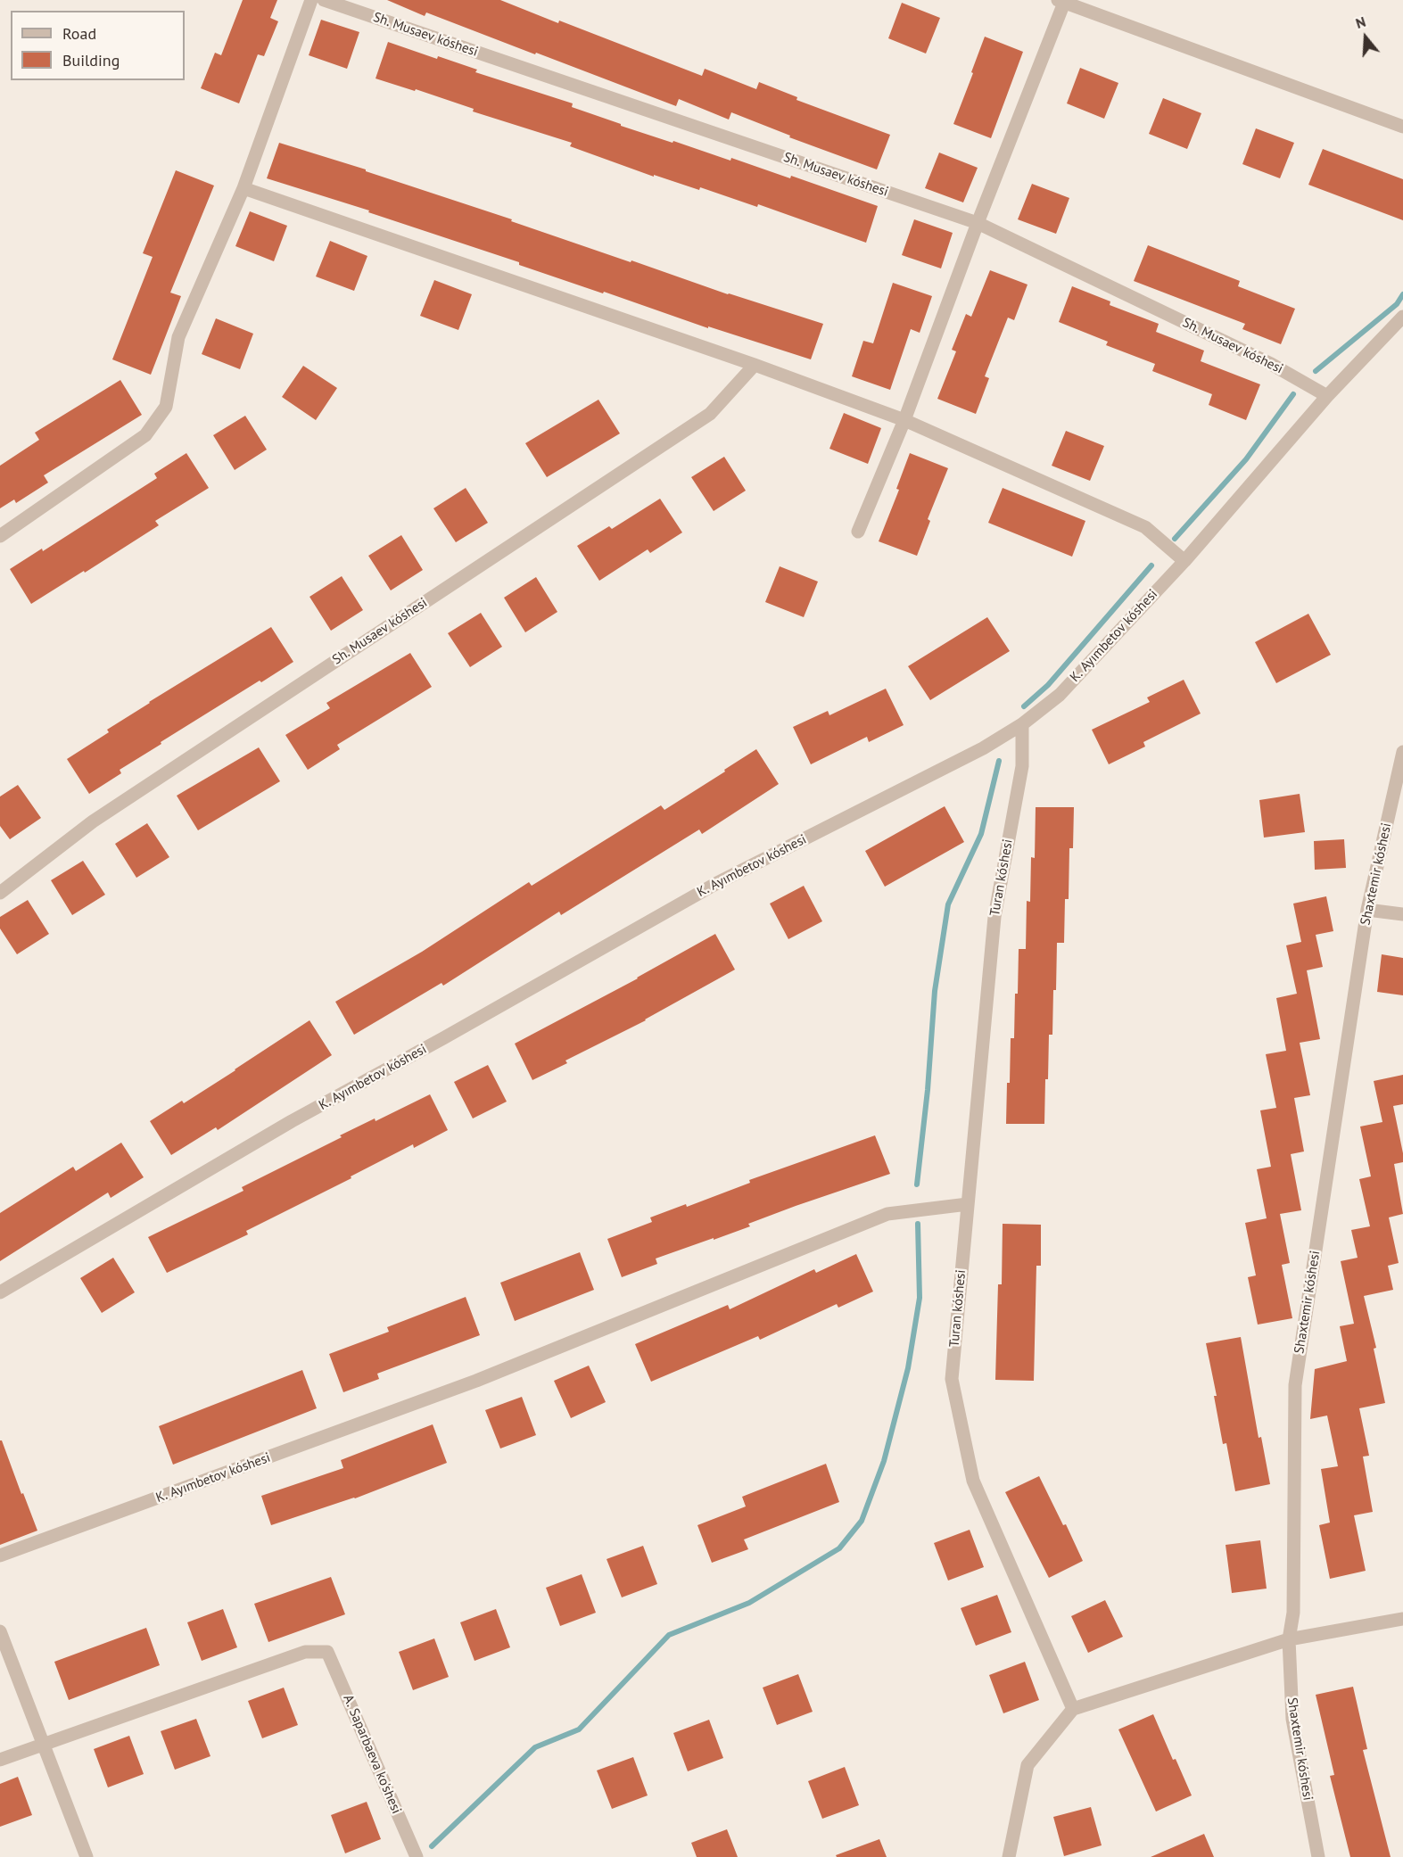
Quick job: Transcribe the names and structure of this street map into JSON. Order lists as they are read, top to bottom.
{
  "streets": {
    "street": [
      "Sh. Musaev kóshesi",
      "K. Ayımbetov kóshesi",
      "Shaxtemir kóshesi",
      "Turan kóshesi",
      "A. Saparbaeva ko'shesi"
    ]
  },
  "crossings": [
    ["Sh. Musaev kóshesi", "K. Ayımbetov kóshesi"],
    ["K. Ayımbetov kóshesi", "Turan kóshesi"]
  ],
  "legend": ["Road", "Building"],
  "north": "top"
}
